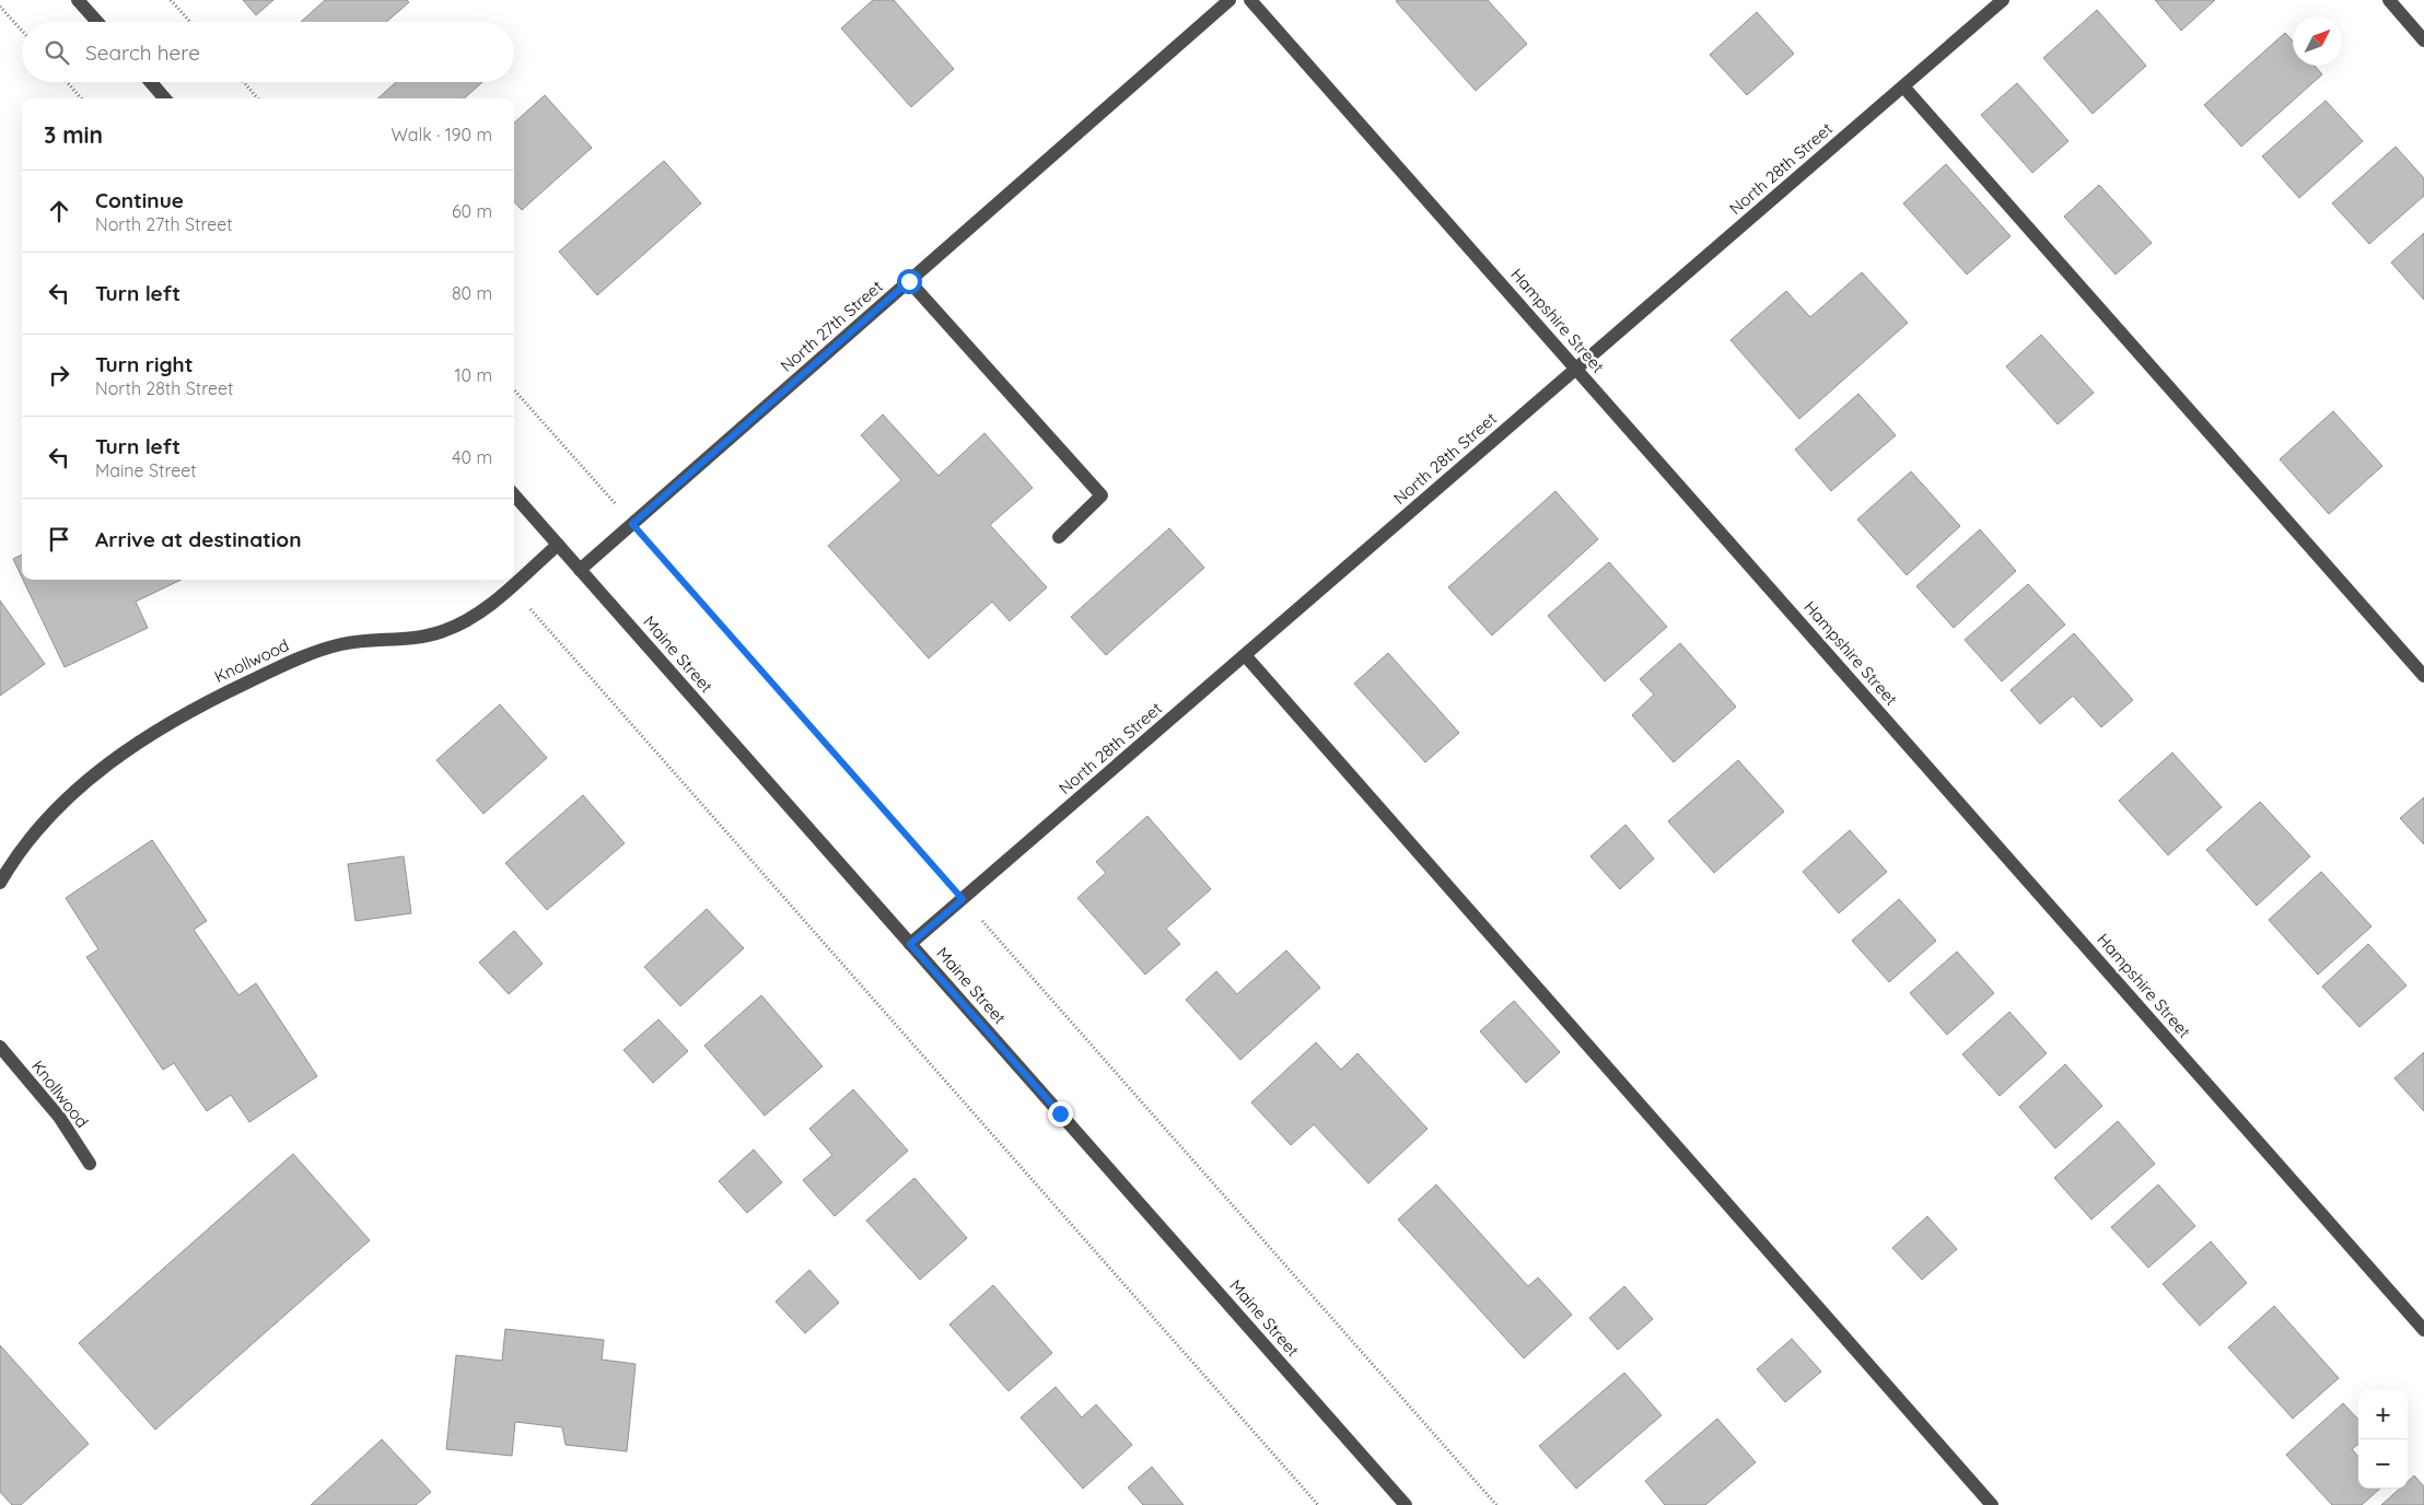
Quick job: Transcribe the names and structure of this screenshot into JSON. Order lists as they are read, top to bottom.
{
  "streets": {
    "street": [
      "North 28th Street",
      "Hampshire Street",
      "North 27th Street",
      "Maine Street",
      "Knollwood"
    ]
  },
  "crossings": [
    ["North 28th Street", "Hampshire Street"],
    ["North 28th Street", "Maine Street"],
    ["North 27th Street", "Maine Street"],
    ["Maine Street", "Knollwood"]
  ],
  "north": "top right",
  "page": {
    "search": "Search here",
    "heading": ["3 min", "Walk · 190 m"],
    "list": [
      ["Continue", "North 27th Street", "60 m"],
      ["Turn left", "80 m"],
      ["Turn right", "North 28th Street", "10 m"],
      ["Turn left", "Maine Street", "40 m"],
      "Arrive at destination"
    ],
    "map_buttons": ["+", "−"]
  }
}
